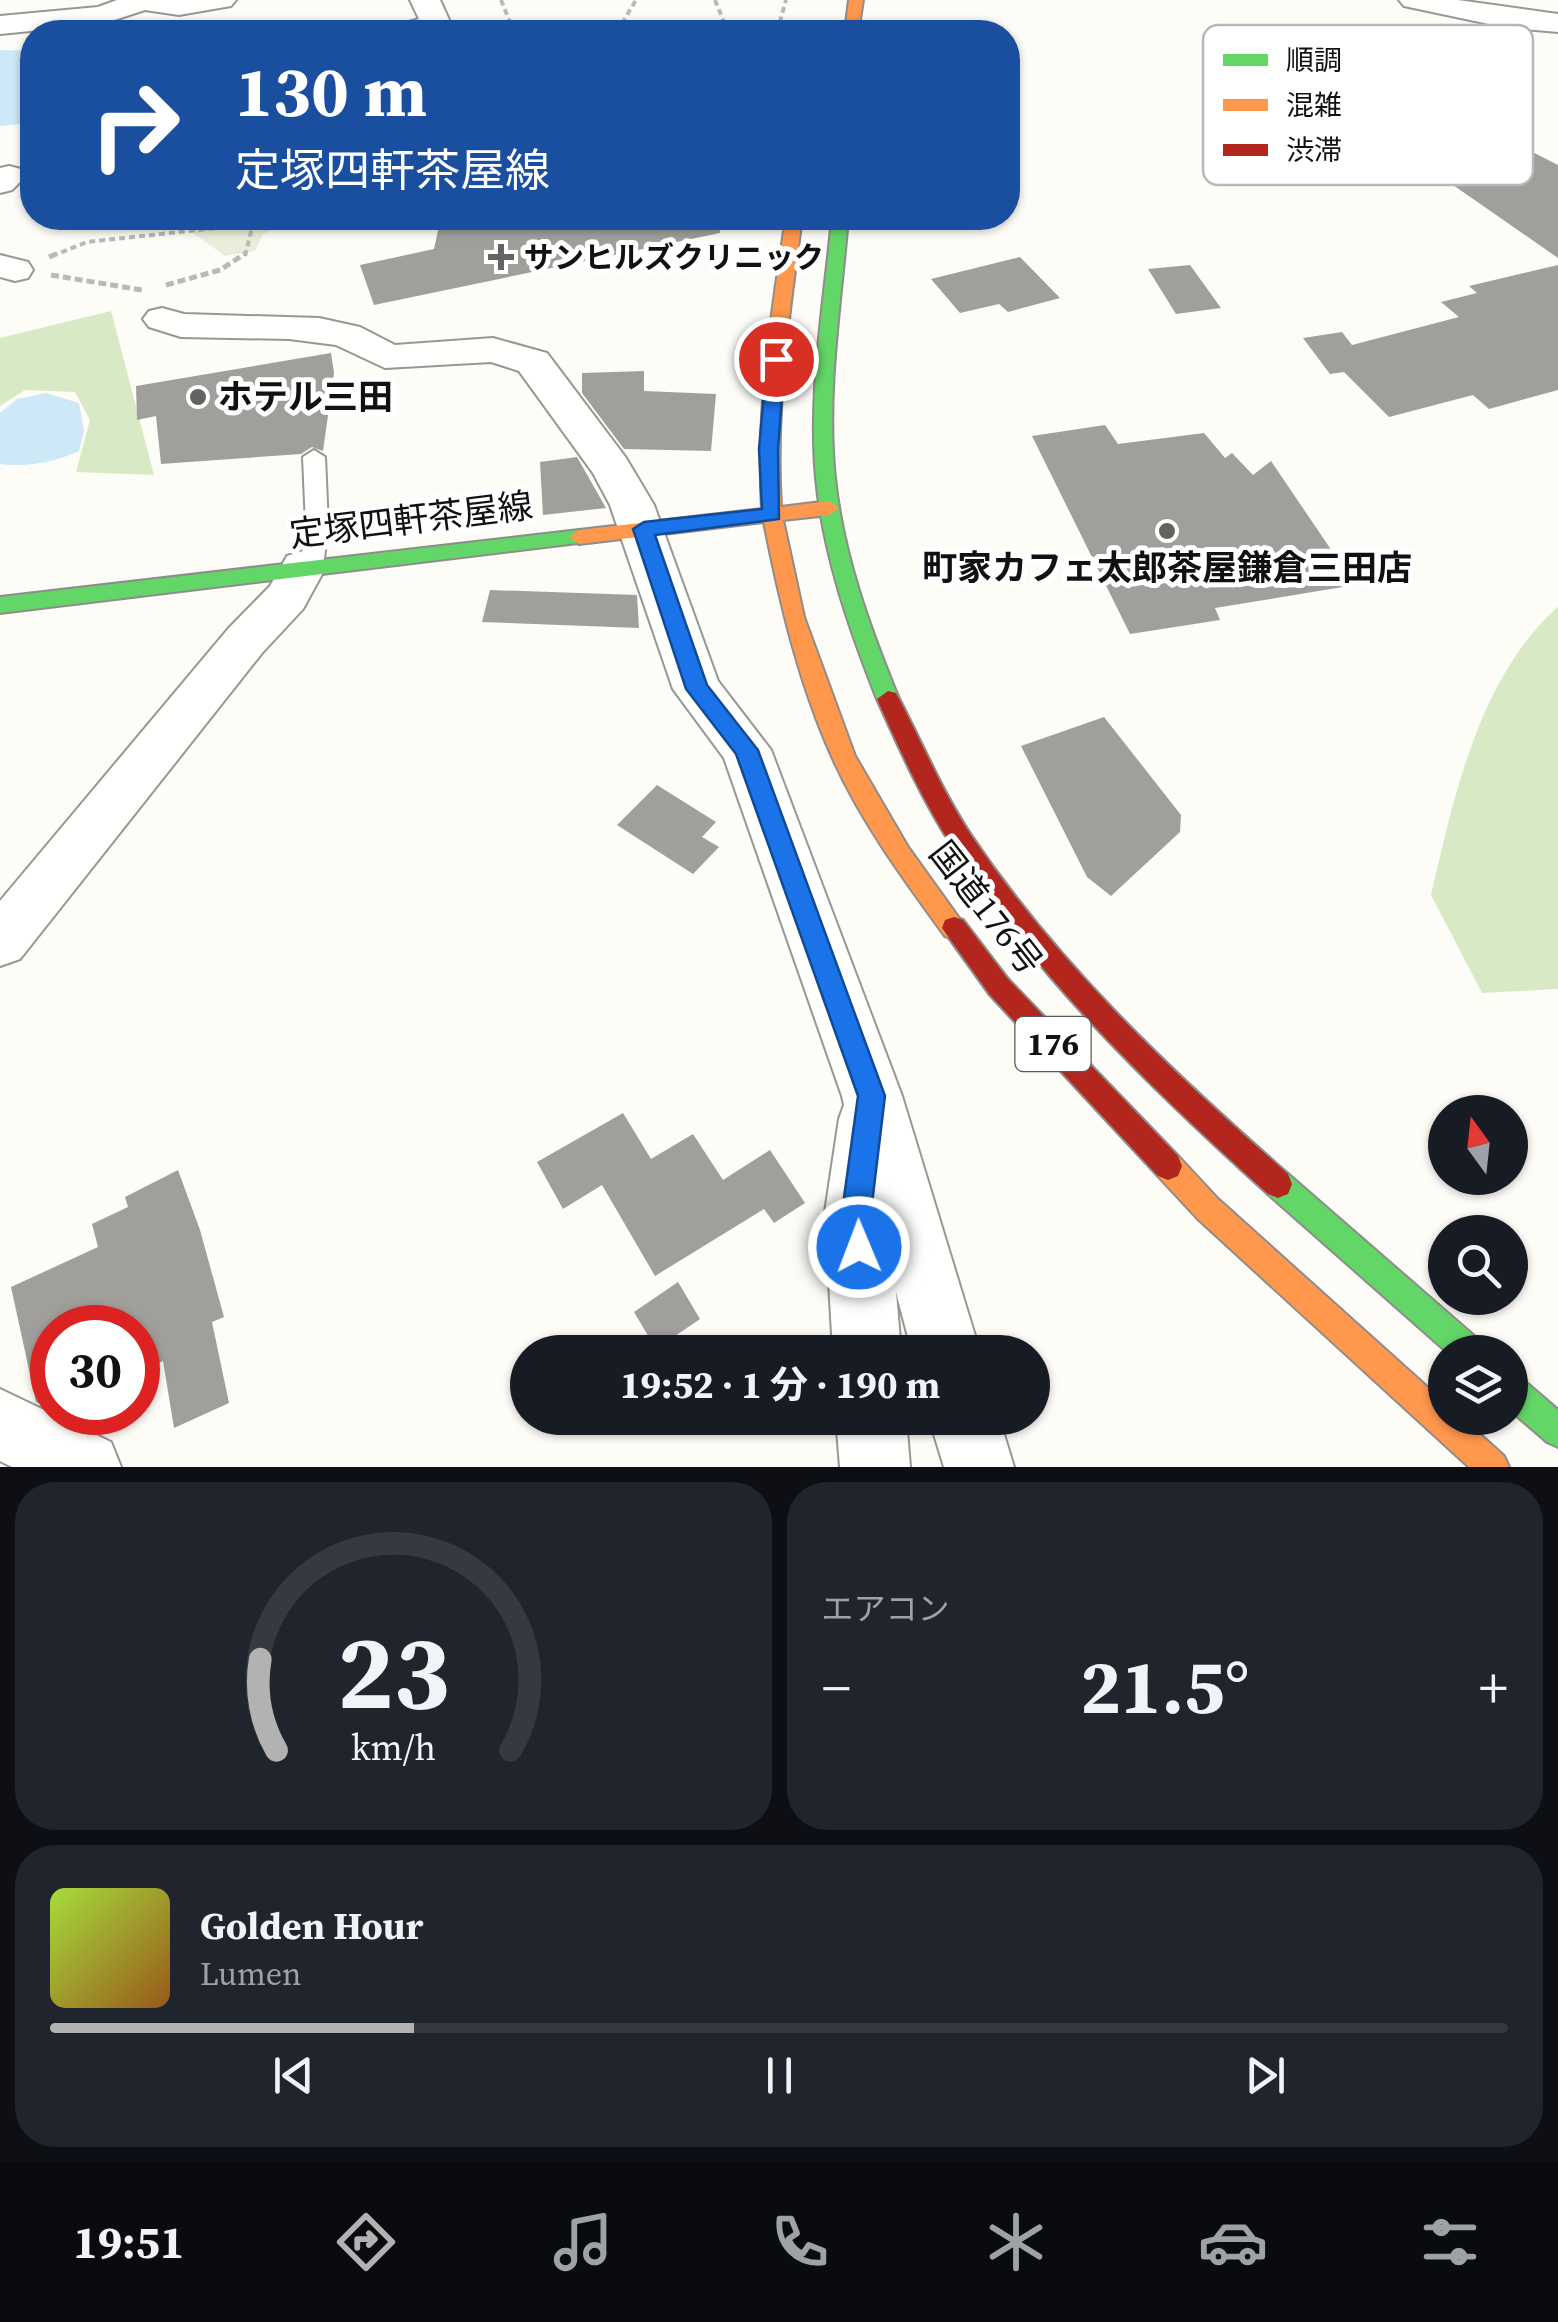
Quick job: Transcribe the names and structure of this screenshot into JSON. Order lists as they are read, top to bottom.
{
  "streets": {
    "main road": ["定塚四軒茶屋線", "国道176号", "176"]
  },
  "crossings": [
    ["定塚四軒茶屋線", "国道176号"]
  ],
  "places": {
    "health": ["サンヒルズクリニック"],
    "other": ["ホテル三田", "町家カフェ太郎茶屋鎌倉三田店"]
  },
  "legend": ["順調", "混雑", "渋滞"],
  "north": "top",
  "page": {
    "turn": ["130 m", "定塚四軒茶屋線"],
    "limit": "30",
    "trip": "19:52 · 1 分 · 190 m",
    "tile": "エアコン",
    "heat": ["−", "21.5°", "+"],
    "song": ["Golden Hour", "Lumen"],
    "tabs": "19:51",
    "gauge": ["23", "km/h"]
  }
}
